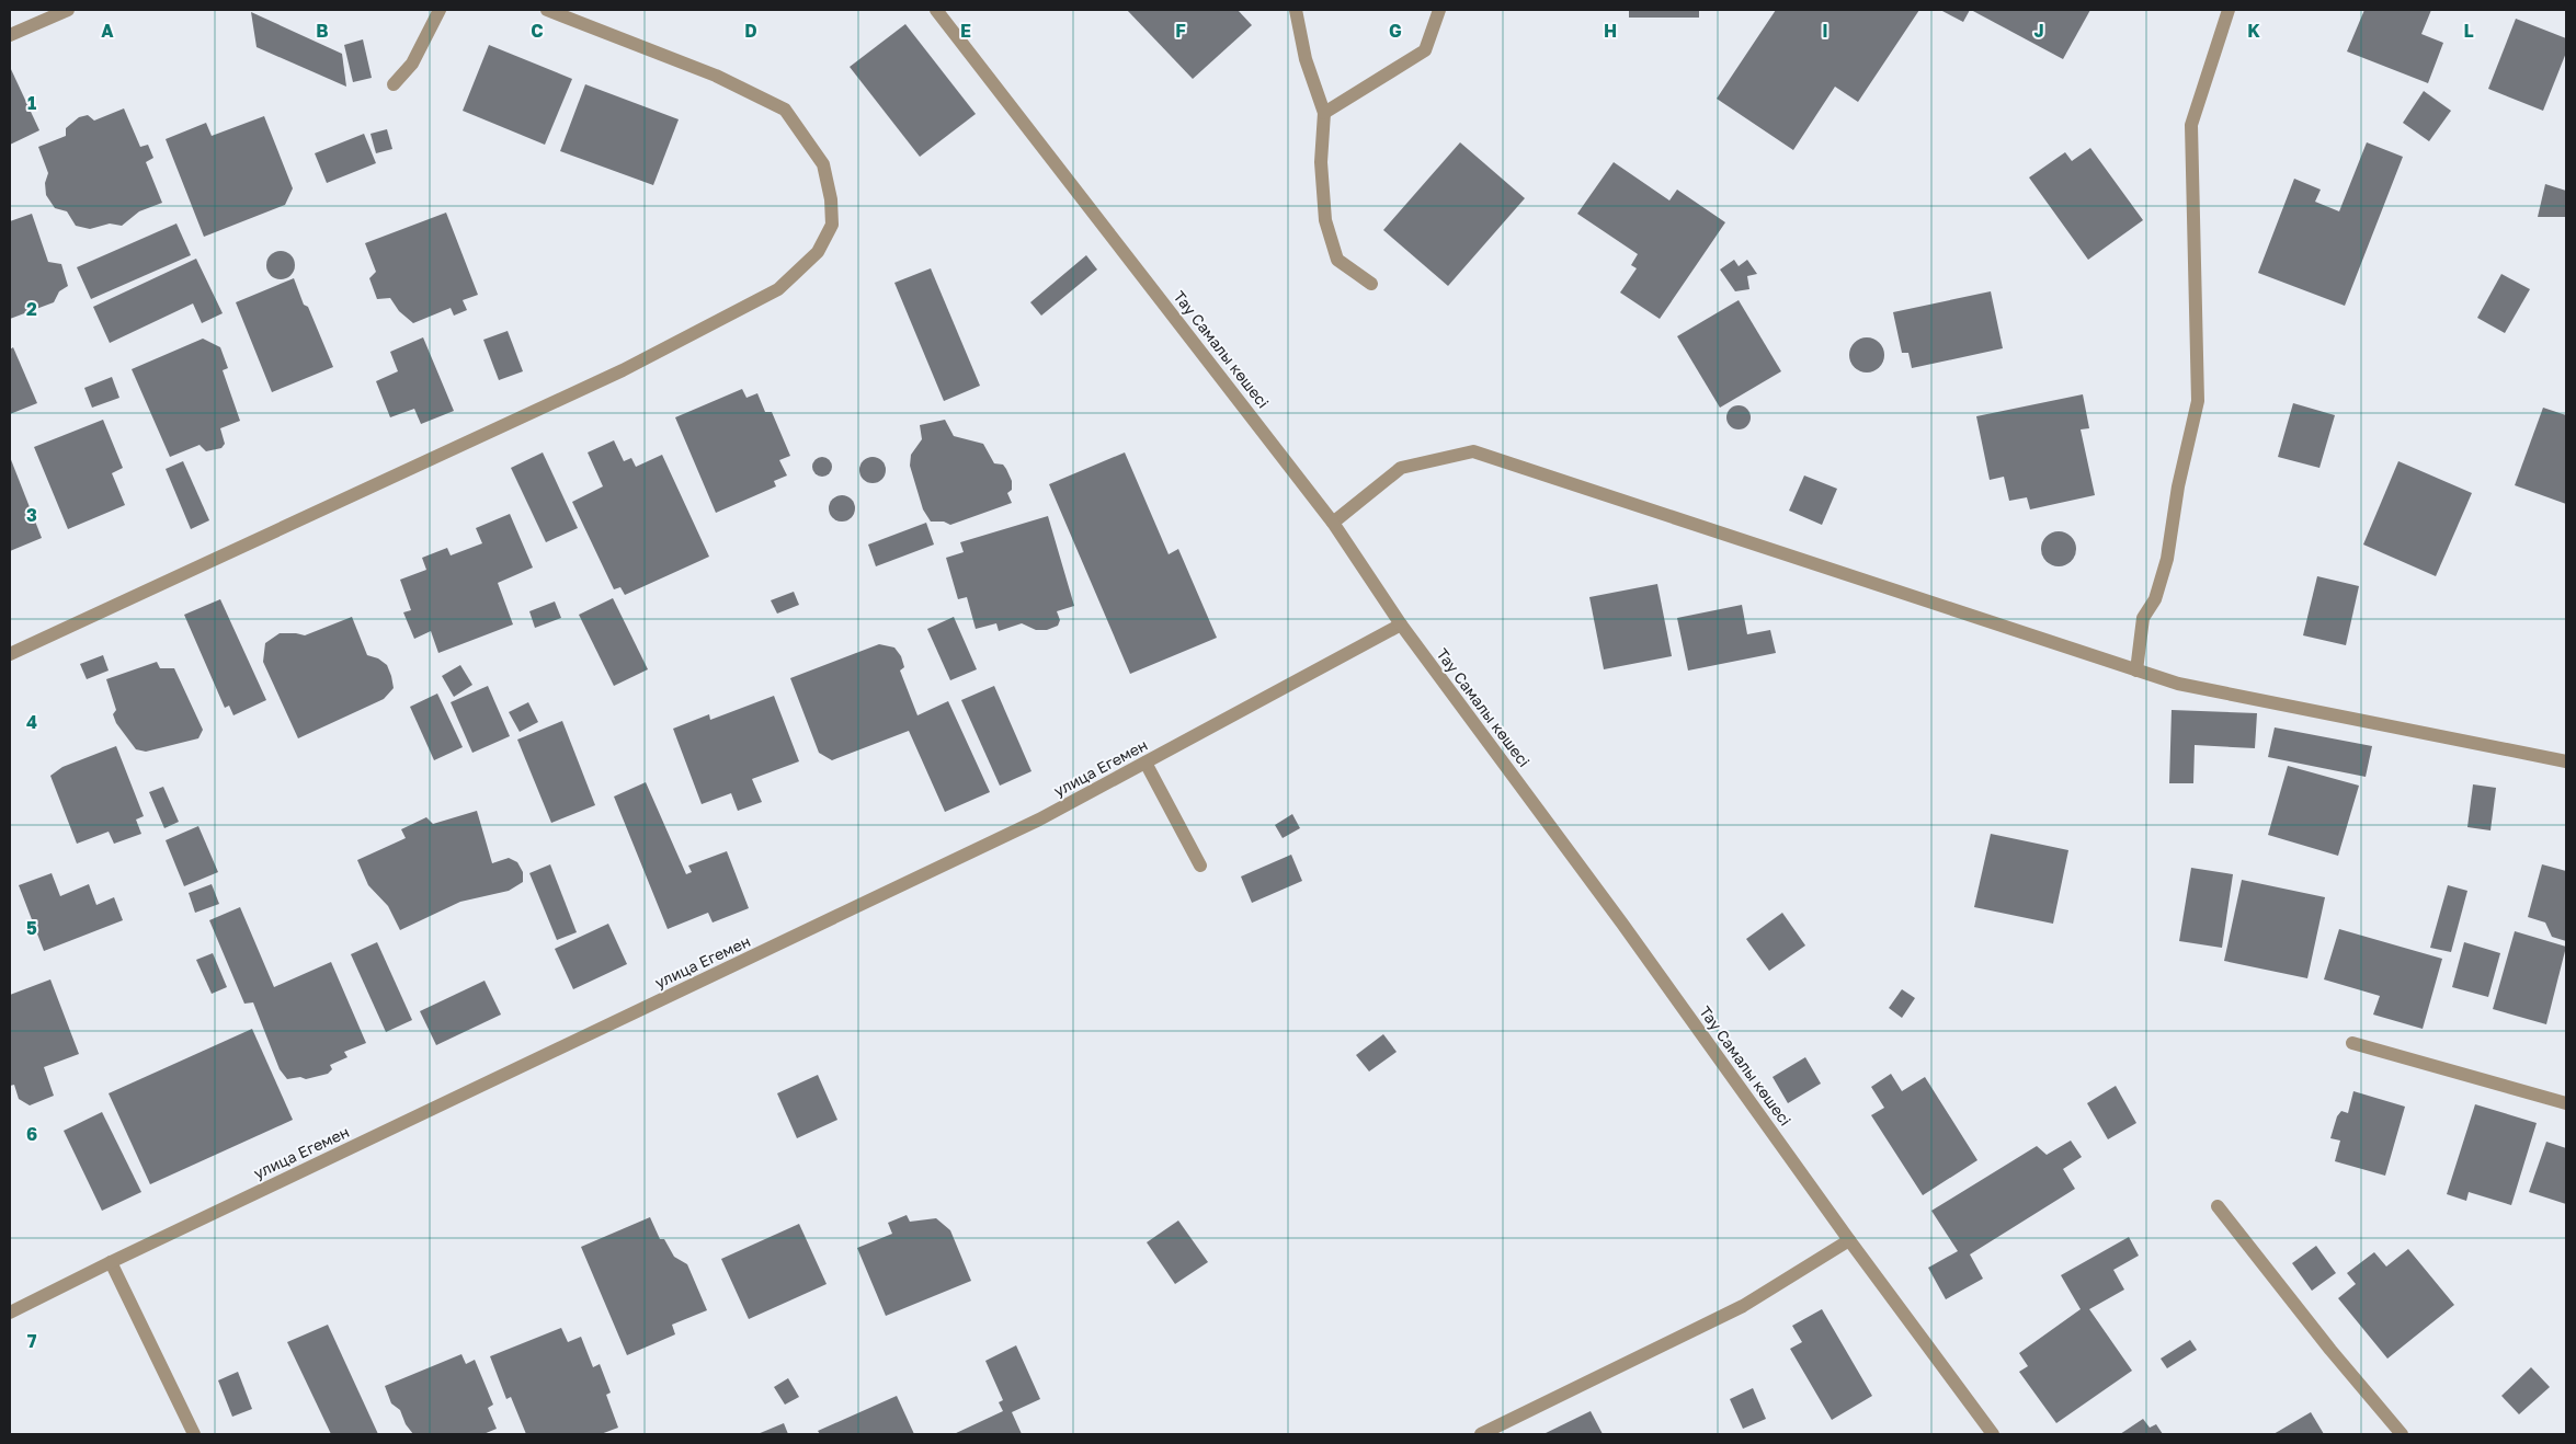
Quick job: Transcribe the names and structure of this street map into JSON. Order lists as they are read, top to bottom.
{
  "streets": {
    "street": ["Тау Самалы көшесі", "улица Егемен"]
  },
  "crossings": [
    ["Тау Самалы көшесі", "улица Егемен"]
  ],
  "grid": {
    "columns": [
      "A",
      "B",
      "C",
      "D",
      "E",
      "F",
      "G",
      "H",
      "I",
      "J",
      "K",
      "L"
    ],
    "rows": [
      "1",
      "2",
      "3",
      "4",
      "5",
      "6",
      "7"
    ]
  }
}
